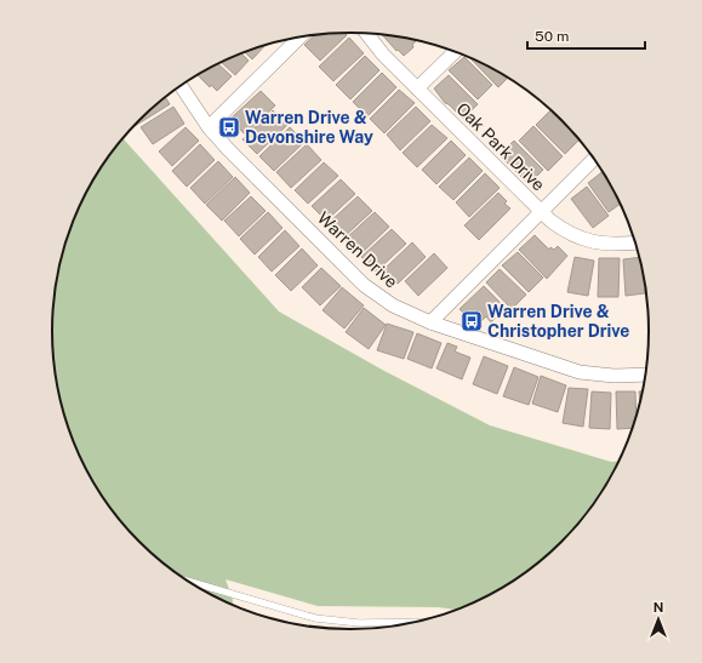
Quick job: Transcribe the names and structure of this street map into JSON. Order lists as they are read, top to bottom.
{
  "streets": {
    "street": ["Oak Park Drive", "Warren Drive"]
  },
  "places": {
    "bus stop": ["Warren Drive & Devonshire Way", "Warren Drive & Christopher Drive"]
  },
  "scale_bar": "50 m",
  "north": "top"
}
